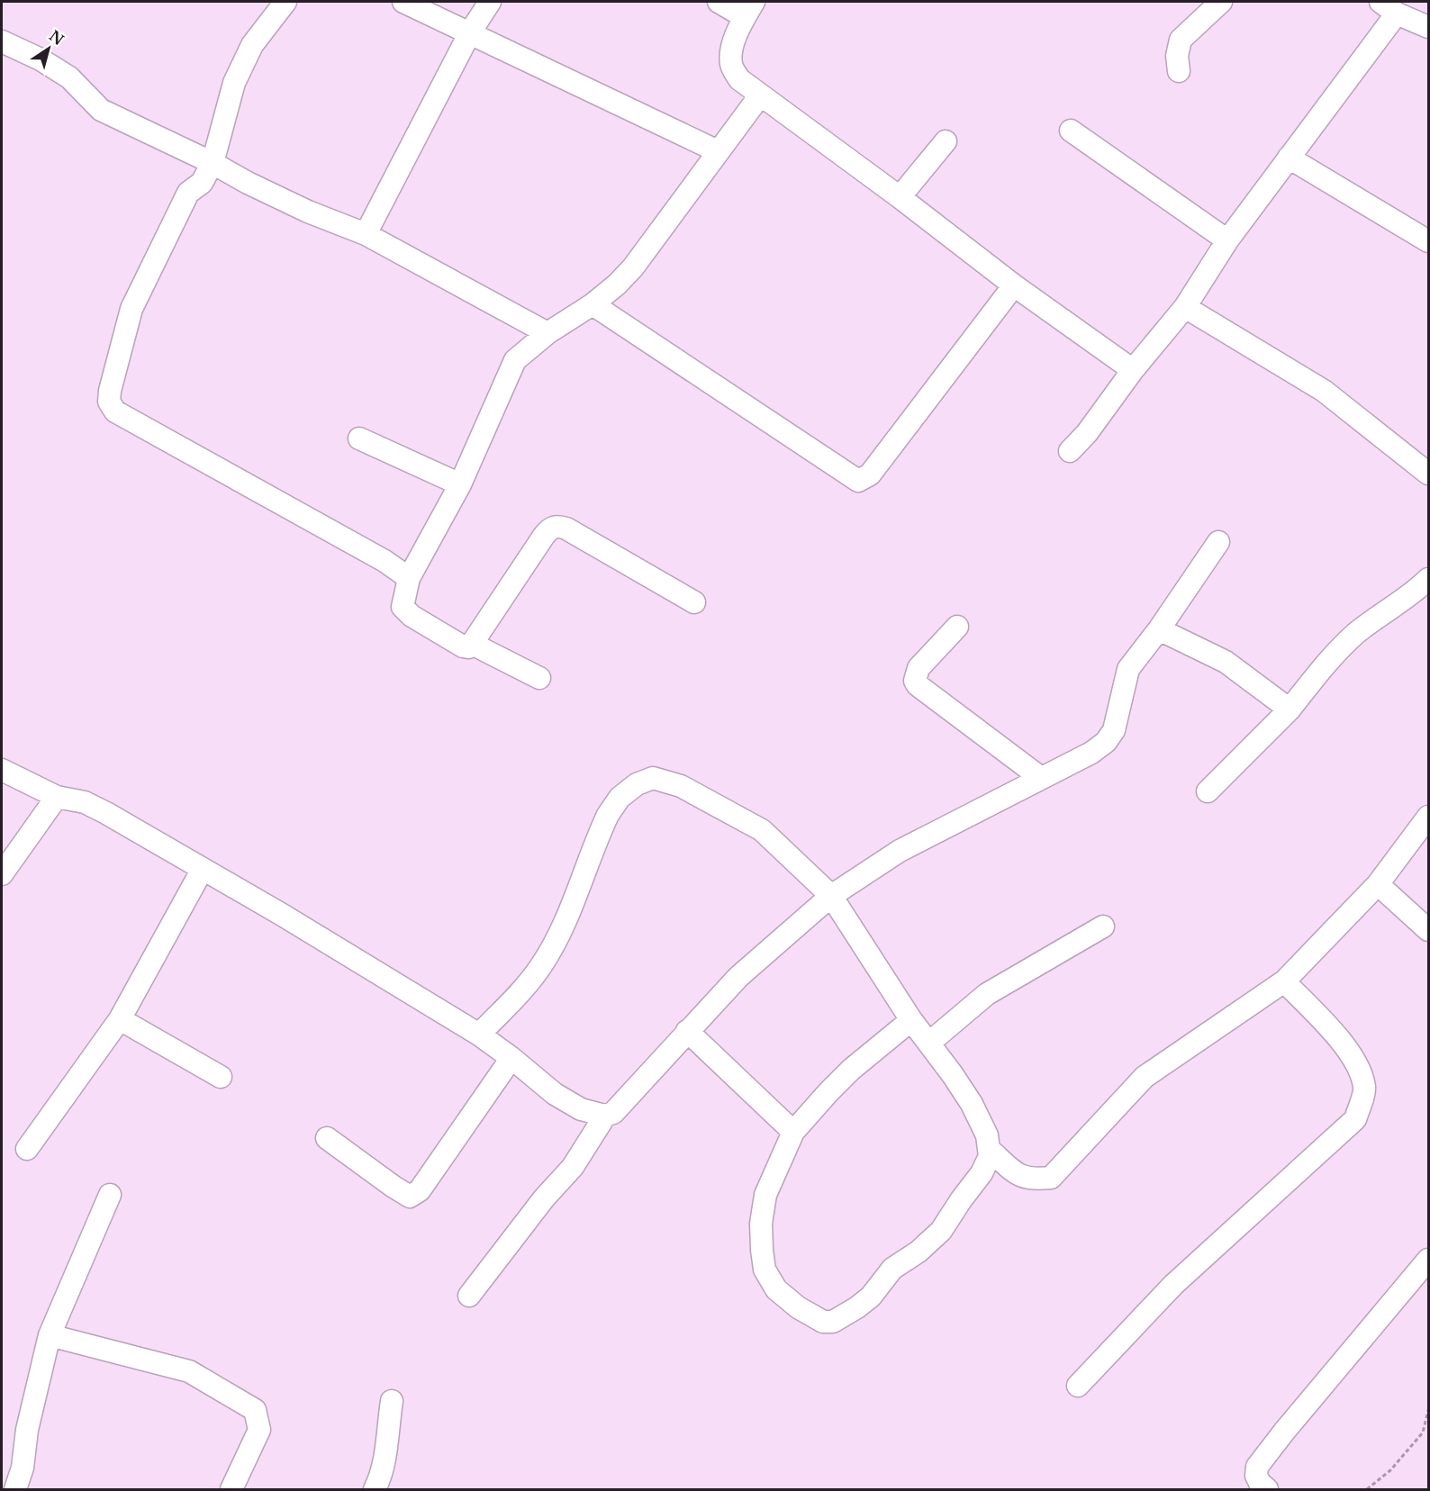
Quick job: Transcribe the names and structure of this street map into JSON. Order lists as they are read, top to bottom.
{
  "north": "top right"
}
